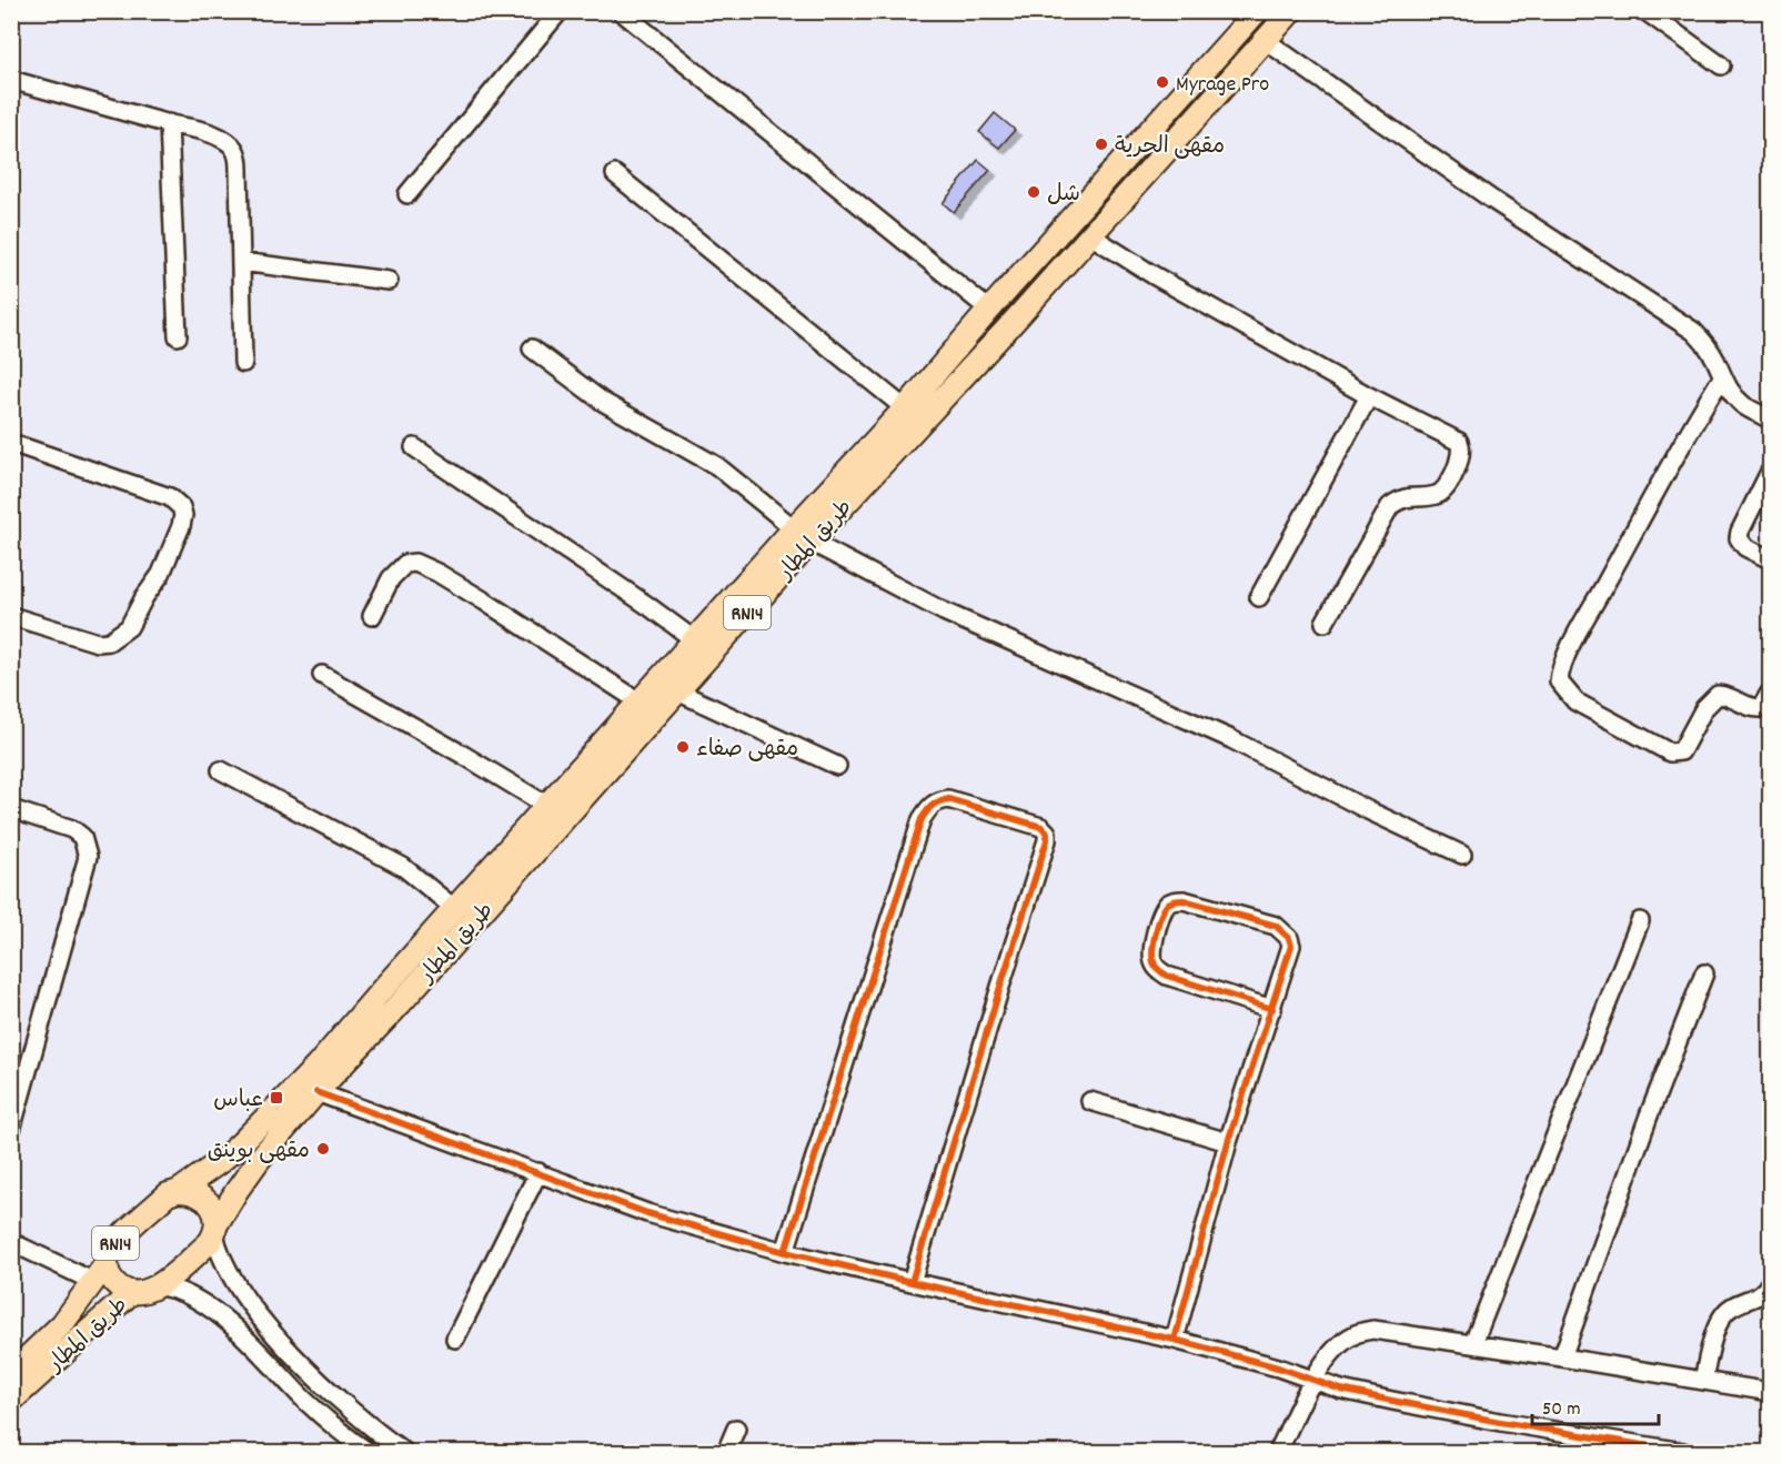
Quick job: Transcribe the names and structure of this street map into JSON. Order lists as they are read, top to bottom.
{
  "streets": {
    "main road": ["طريق المطار", "RN14"]
  },
  "crossings": [
    ["طريق المطار", "RN14"]
  ],
  "places": {
    "other": [
      "Myrage Pro",
      "مقهى الحرية",
      "شل",
      "مقهى صفاء",
      "مقهى بوينق"
    ],
    "transit": ["عباس"]
  },
  "scale_bar": "50 m"
}
